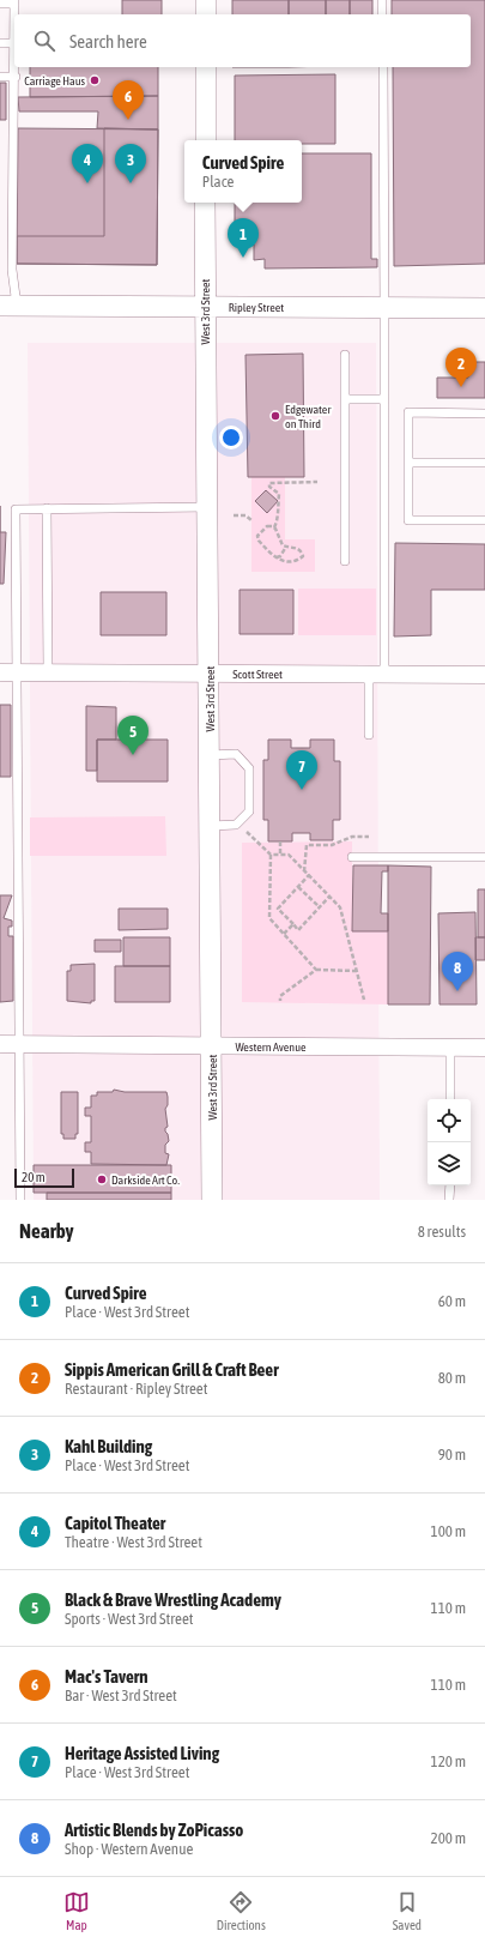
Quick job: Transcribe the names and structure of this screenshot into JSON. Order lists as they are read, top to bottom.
{
  "streets": {
    "street": [
      "Ripley Street",
      "West 3rd Street",
      "Scott Street",
      "Western Avenue"
    ]
  },
  "crossings": [
    ["Ripley Street", "West 3rd Street"],
    ["West 3rd Street", "Scott Street"],
    ["West 3rd Street", "Western Avenue"]
  ],
  "places": ["Carriage Haus", "Edgewater on Third", "Darkside Art Co."],
  "scale_bar": "20 m",
  "page": {
    "search": "Search here",
    "pins": [
      "6",
      "3",
      "4",
      "1",
      "2",
      "5",
      "7",
      "8"
    ],
    "popup": ["Curved Spire", "Place"],
    "scale": "20 m",
    "heading": ["Nearby", "8 results"],
    "list": [
      {
        "mark": "1",
        "name": "Curved Spire",
        "note": "Place · West 3rd Street",
        "value": "60 m"
      },
      {
        "mark": "2",
        "name": "Sippis American Grill & Craft Beer",
        "note": "Restaurant · Ripley Street",
        "value": "80 m"
      },
      {
        "mark": "3",
        "name": "Kahl Building",
        "note": "Place · West 3rd Street",
        "value": "90 m"
      },
      {
        "mark": "4",
        "name": "Capitol Theater",
        "note": "Theatre · West 3rd Street",
        "value": "100 m"
      },
      {
        "mark": "5",
        "name": "Black & Brave Wrestling Academy",
        "note": "Sports · West 3rd Street",
        "value": "110 m"
      },
      {
        "mark": "6",
        "name": "Mac's Tavern",
        "note": "Bar · West 3rd Street",
        "value": "110 m"
      },
      {
        "mark": "7",
        "name": "Heritage Assisted Living",
        "note": "Place · West 3rd Street",
        "value": "120 m"
      },
      {
        "mark": "8",
        "name": "Artistic Blends by ZoPicasso",
        "note": "Shop · Western Avenue",
        "value": "200 m"
      }
    ],
    "nav": ["Map", "Directions", "Saved"]
  }
}
